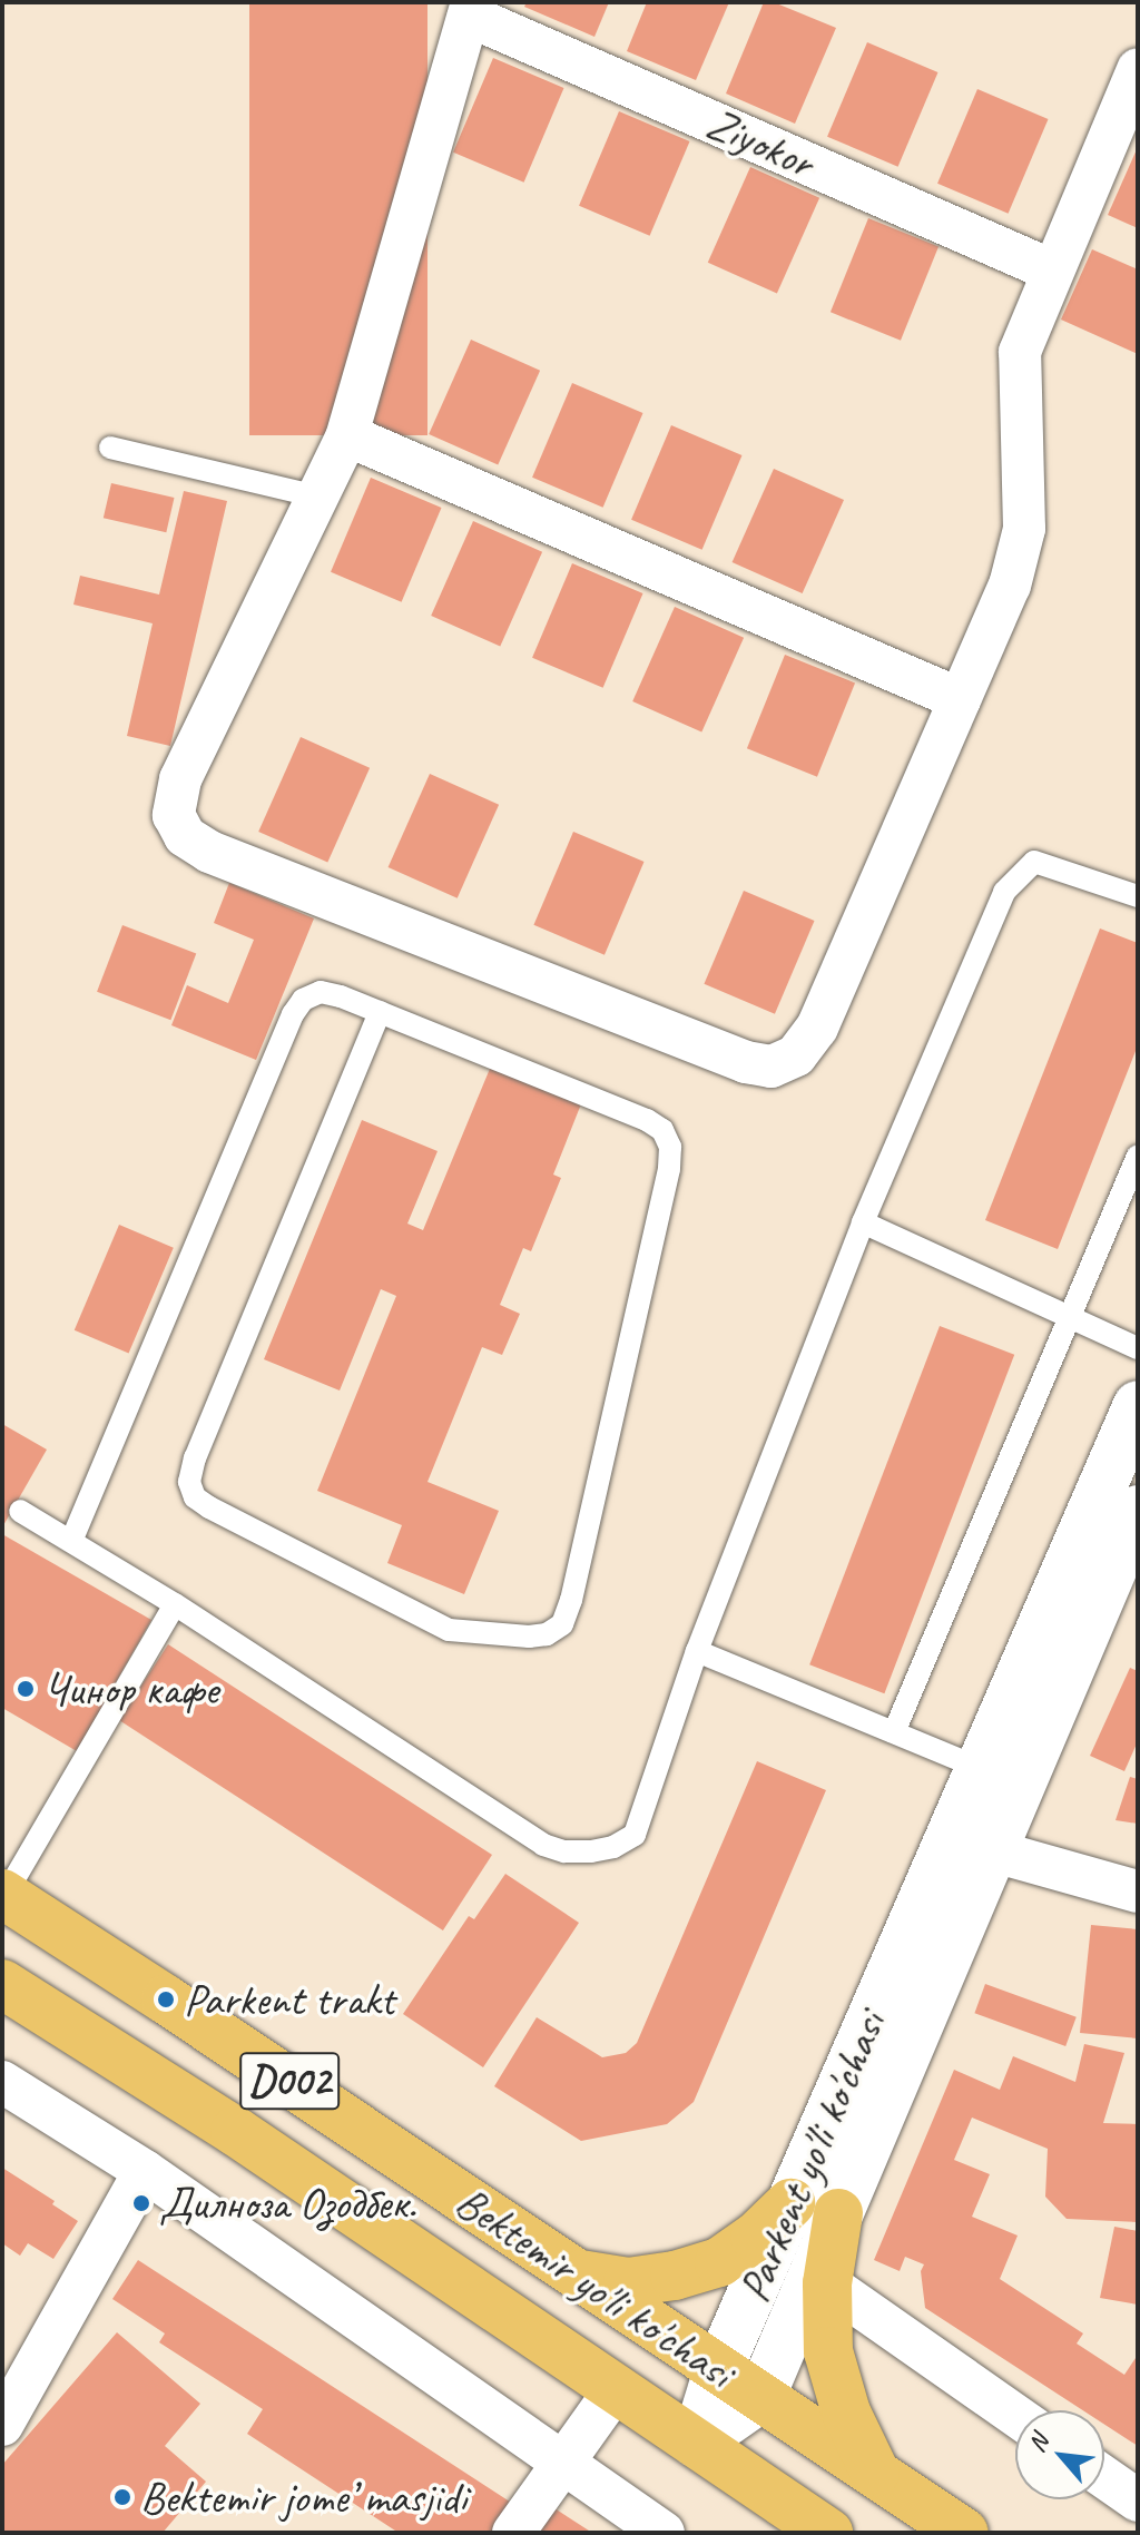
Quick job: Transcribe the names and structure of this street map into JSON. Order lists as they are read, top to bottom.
{
  "streets": {
    "highway": ["D002", "Bektemir yo'li ko'chasi"],
    "street": ["Ziyokor", "Parkent yo'li ko'chasi"]
  },
  "crossings": [
    ["Parkent yo'li ko'chasi", "Bektemir yo'li ko'chasi"]
  ],
  "places": [
    "Чинор кафе",
    "Parkent trakt",
    "Дилноза Озодбек.",
    "Bektemir jome’ masjidi"
  ],
  "north": "top left"
}
